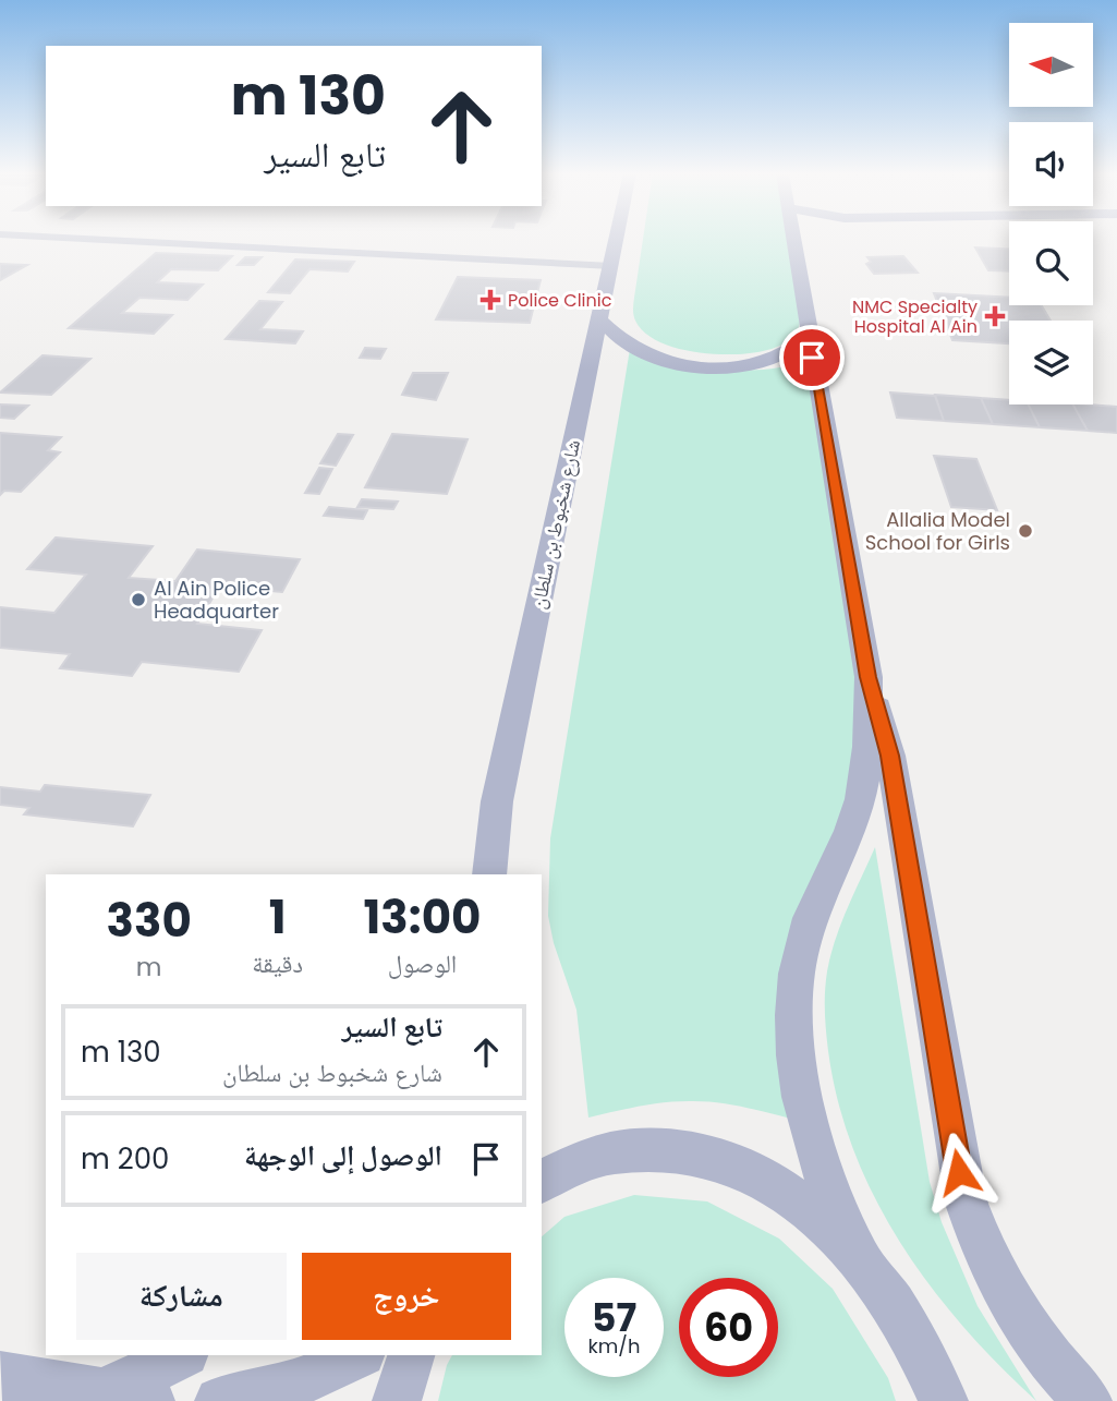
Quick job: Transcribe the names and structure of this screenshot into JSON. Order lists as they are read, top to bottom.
{
  "streets": {
    "main road": ["شارع شخبوط بن سلطان"]
  },
  "places": {
    "health": ["Police Clinic", "NMC Specialty Hospital Al Ain"],
    "other": ["Allalia Model School for Girls", "Al Ain Police Headquarter"]
  },
  "north": "left",
  "page": {
    "turn": ["130 m", "تابع السير"],
    "eta": [
      "13:00",
      "الوصول",
      "1",
      "دقيقة",
      "330",
      "m"
    ],
    "list": [
      {
        "name": "تابع السير",
        "note": "شارع شخبوط بن سلطان",
        "value": "130 m"
      },
      {
        "name": "الوصول إلى الوجهة",
        "value": "200 m"
      }
    ],
    "buttons": ["خروج", "مشاركة"],
    "speed": "57 km/h",
    "limit": "60"
  }
}
